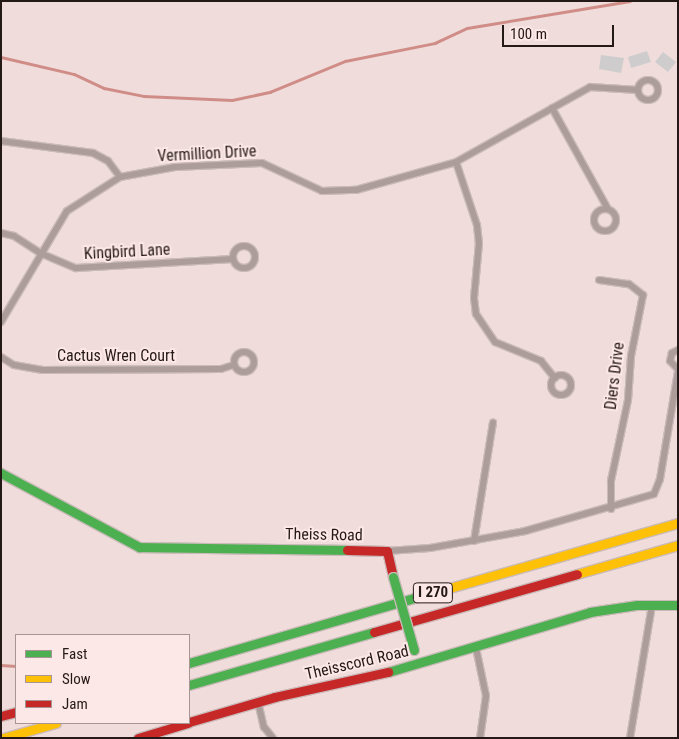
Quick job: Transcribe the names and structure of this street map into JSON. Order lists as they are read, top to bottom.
{
  "streets": {
    "main road": ["Theiss Road", "I 270", "Theisscord Road"],
    "street": [
      "Vermillion Drive",
      "Kingbird Lane",
      "Cactus Wren Court",
      "Diers Drive"
    ]
  },
  "crossings": [
    ["Vermillion Drive", "Kingbird Lane"],
    ["Diers Drive", "Theiss Road"],
    ["Theiss Road", "Theisscord Road"]
  ],
  "legend": ["Fast", "Slow", "Jam"],
  "scale_bar": "100 m"
}
